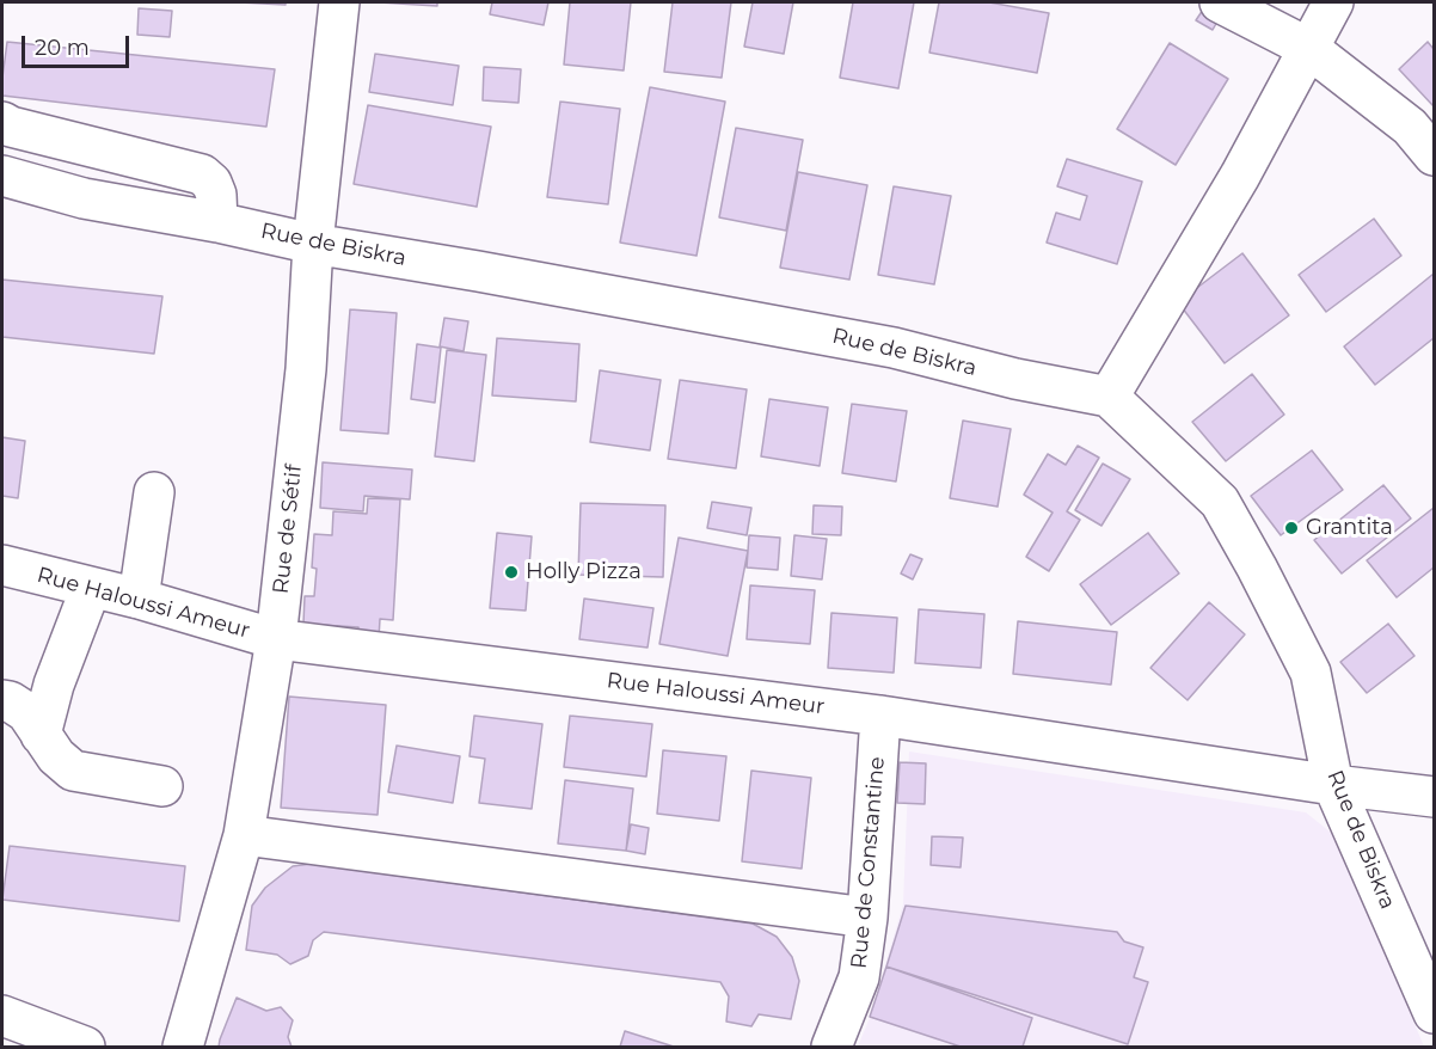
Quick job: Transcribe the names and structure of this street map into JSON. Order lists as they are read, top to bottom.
{
  "streets": {
    "street": [
      "Rue de Biskra",
      "Rue de Sétif",
      "Rue Haloussi Ameur",
      "Rue de Constantine"
    ]
  },
  "crossings": [
    ["Rue de Biskra", "Rue de Sétif"],
    ["Rue de Biskra", "Rue Haloussi Ameur"],
    ["Rue de Sétif", "Rue Haloussi Ameur"],
    ["Rue Haloussi Ameur", "Rue de Constantine"]
  ],
  "places": ["Grantita", "Holly Pizza"],
  "scale_bar": "20 m"
}
